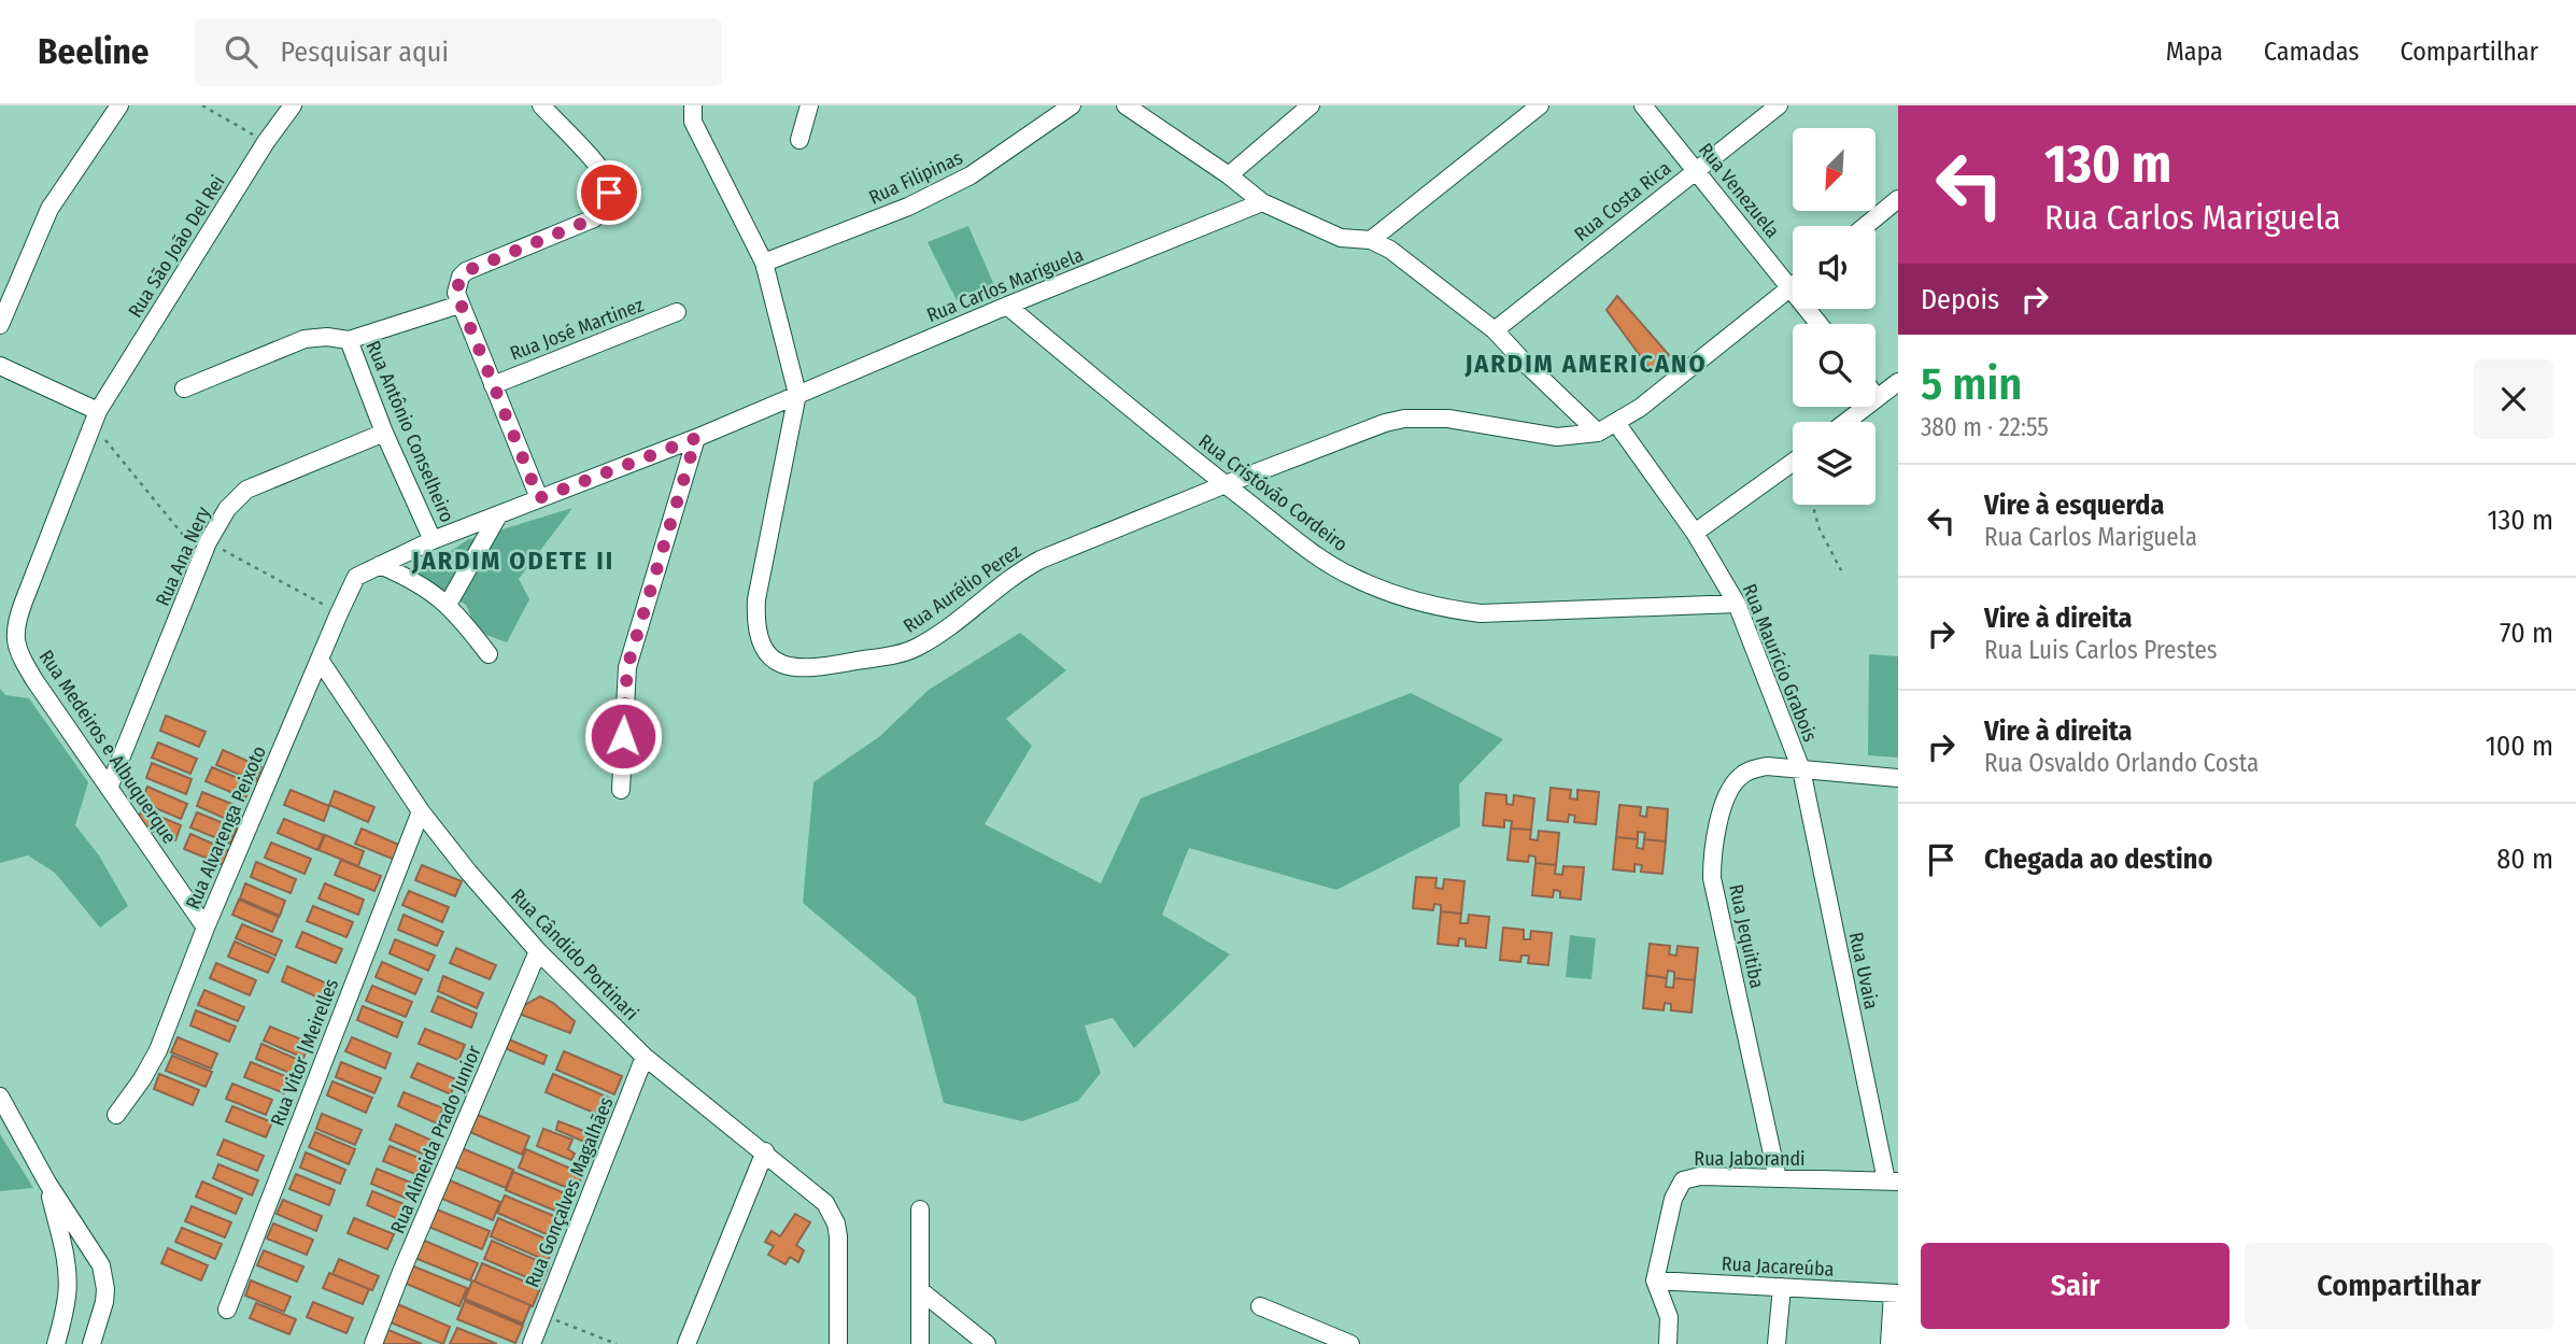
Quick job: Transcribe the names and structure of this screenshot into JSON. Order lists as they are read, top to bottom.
{
  "streets": {
    "street": [
      "Rua Filipinas",
      "Rua Venezuela",
      "Rua Costa Rica",
      "Rua São João Del Rei",
      "Rua Carlos Mariguela",
      "Rua José Martinez",
      "Rua Antônio Conselheiro",
      "Rua Cristóvão Cordeiro",
      "Rua Ana Nery",
      "Rua Aurélio Perez",
      "Rua Maurício Grabois",
      "Rua Medeiros e Albuquerque",
      "Rua Alvarenga Peixoto",
      "Rua Jequitiba",
      "Rua Cândido Portinari",
      "Rua Uvaia",
      "Rua Vitor |Meirelles",
      "Rua Almeida Prado Junior",
      "Rua Jaborandi",
      "Rua Gonçalves Magalhães",
      "Rua Jacareúba"
    ]
  },
  "crossings": [
    ["Rua Filipinas", "Rua Aurélio Perez"],
    ["Rua Venezuela", "Rua Costa Rica"],
    ["Rua São João Del Rei", "Rua Medeiros e Albuquerque"],
    ["Rua Carlos Mariguela", "Rua Antônio Conselheiro"],
    ["Rua Carlos Mariguela", "Rua Cristóvão Cordeiro"],
    ["Rua Carlos Mariguela", "Rua Aurélio Perez"],
    ["Rua Carlos Mariguela", "Rua Alvarenga Peixoto"],
    ["Rua Antônio Conselheiro", "Rua Ana Nery"],
    ["Rua Cristóvão Cordeiro", "Rua Aurélio Perez"],
    ["Rua Cristóvão Cordeiro", "Rua Maurício Grabois"],
    ["Rua Ana Nery", "Rua Medeiros e Albuquerque"],
    ["Rua Maurício Grabois", "Rua Jequitiba"],
    ["Rua Maurício Grabois", "Rua Uvaia"],
    ["Rua Medeiros e Albuquerque", "Rua Alvarenga Peixoto"],
    ["Rua Alvarenga Peixoto", "Rua Cândido Portinari"],
    ["Rua Jequitiba", "Rua Uvaia"],
    ["Rua Jequitiba", "Rua Jaborandi"],
    ["Rua Cândido Portinari", "Rua Vitor |Meirelles"],
    ["Rua Cândido Portinari", "Rua Almeida Prado Junior"],
    ["Rua Cândido Portinari", "Rua Gonçalves Magalhães"],
    ["Rua Uvaia", "Rua Jaborandi"],
    ["Rua Jaborandi", "Rua Jacareúba"]
  ],
  "districts": ["JARDIM AMERICANO", "JARDIM ODETE II"],
  "north": "bottom left",
  "page": {
    "header": "Beeline",
    "search": "Pesquisar aqui",
    "nav": ["Mapa", "Camadas", "Compartilhar"],
    "turn": ["130 m", "Rua Carlos Mariguela"],
    "then": "Depois",
    "heading": ["5 min", "380 m · 22:55"],
    "list": [
      {
        "name": "Vire à esquerda",
        "note": "Rua Carlos Mariguela",
        "value": "130 m"
      },
      {
        "name": "Vire à direita",
        "note": "Rua Luis Carlos Prestes",
        "value": "70 m"
      },
      {
        "name": "Vire à direita",
        "note": "Rua Osvaldo Orlando Costa",
        "value": "100 m"
      },
      {
        "name": "Chegada ao destino",
        "value": "80 m"
      }
    ],
    "buttons": ["Sair", "Compartilhar"]
  }
}
